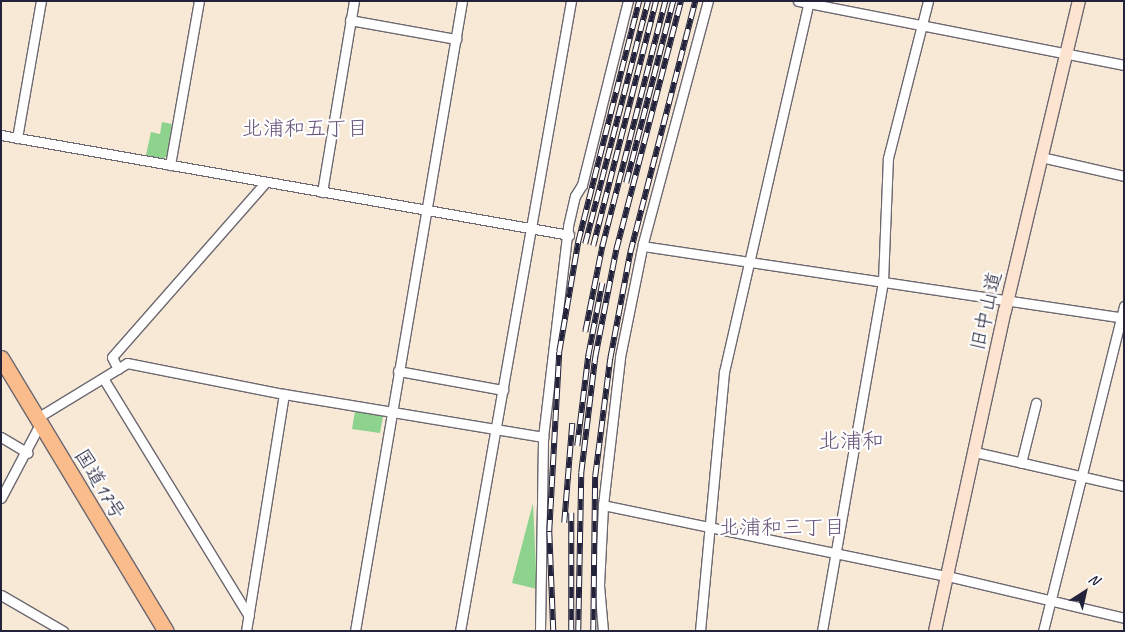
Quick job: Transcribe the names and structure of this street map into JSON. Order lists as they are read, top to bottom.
{
  "streets": {
    "highway": ["国道17号"],
    "main road": ["旧中山道"]
  },
  "districts": ["北浦和五丁目", "北浦和", "北浦和三丁目"],
  "north": "top right"
}
